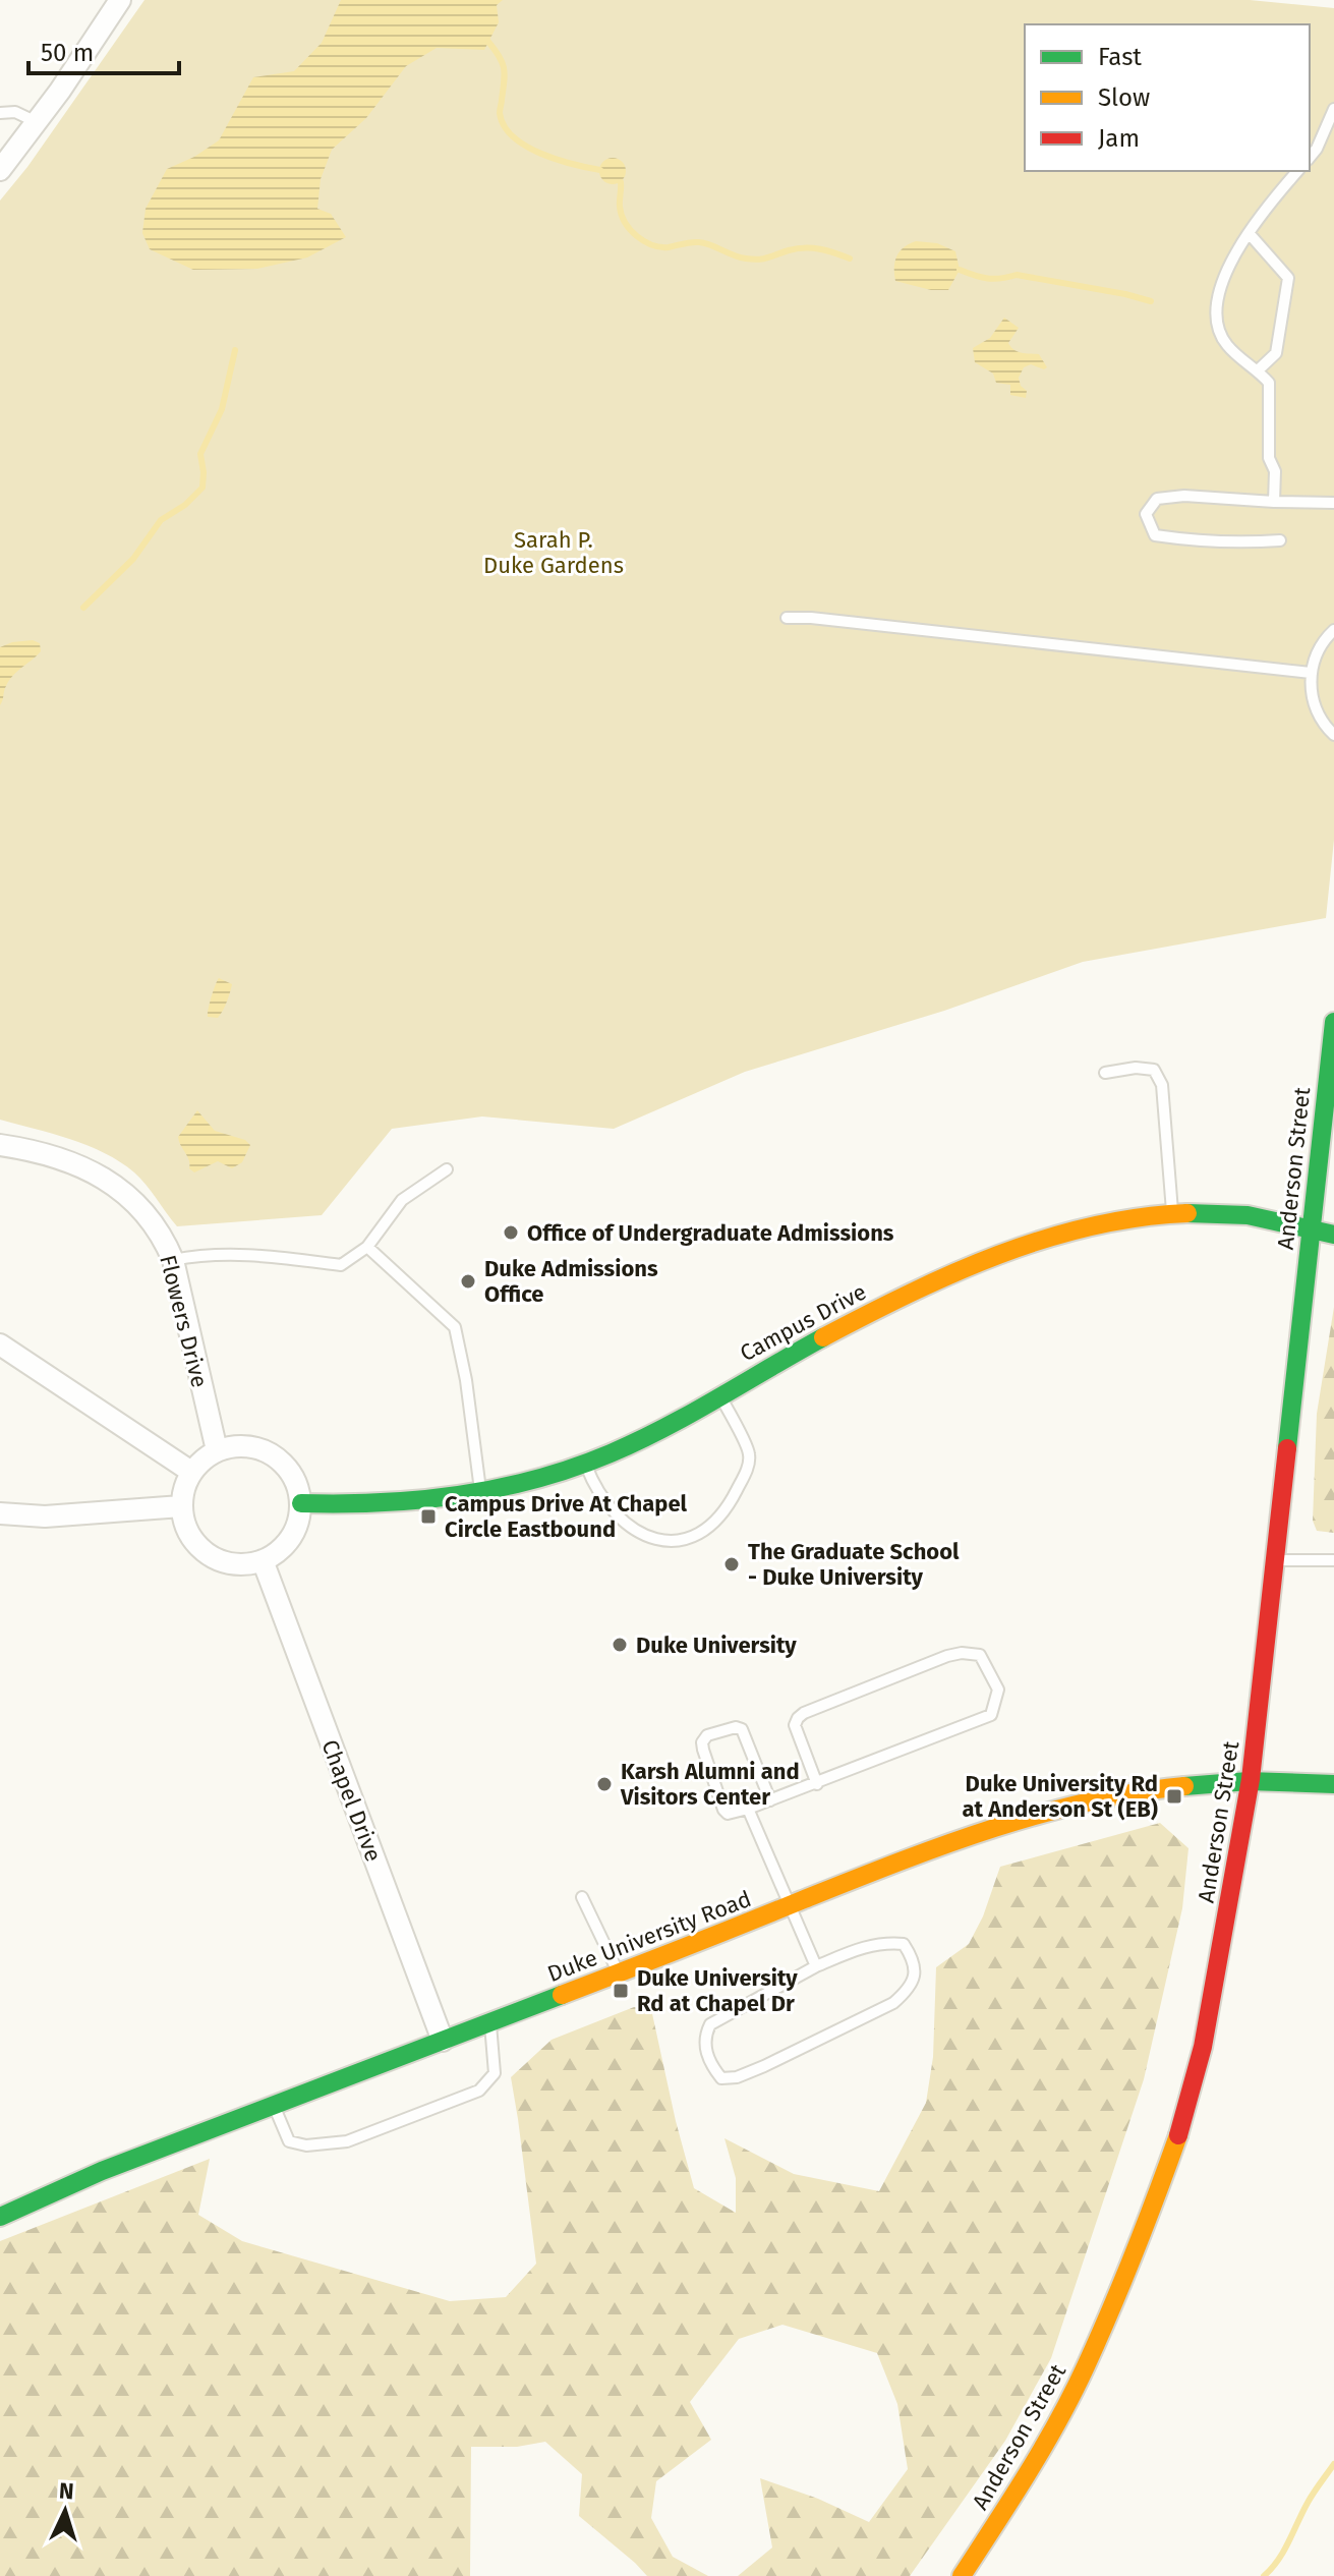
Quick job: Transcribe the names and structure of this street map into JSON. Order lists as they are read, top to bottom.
{
  "streets": {
    "street": [
      "Anderson Street",
      "Flowers Drive",
      "Campus Drive",
      "Chapel Drive",
      "Duke University Road"
    ]
  },
  "crossings": [
    ["Anderson Street", "Campus Drive"],
    ["Anderson Street", "Duke University Road"],
    ["Flowers Drive", "Campus Drive"],
    ["Flowers Drive", "Chapel Drive"],
    ["Campus Drive", "Chapel Drive"],
    ["Chapel Drive", "Duke University Road"]
  ],
  "parks": ["Sarah P. Duke Gardens"],
  "places": {
    "other": [
      "Office of Undergraduate Admissions",
      "Duke Admissions Office",
      "The Graduate School - Duke University",
      "Duke University",
      "Karsh Alumni and Visitors Center"
    ],
    "transit": ["Campus Drive At Chapel Circle Eastbound", "Duke University Rd at Anderson St (EB)", "Duke University Rd at Chapel Dr"]
  },
  "legend": ["Fast", "Slow", "Jam"],
  "scale_bar": "50 m",
  "north": "top"
}
